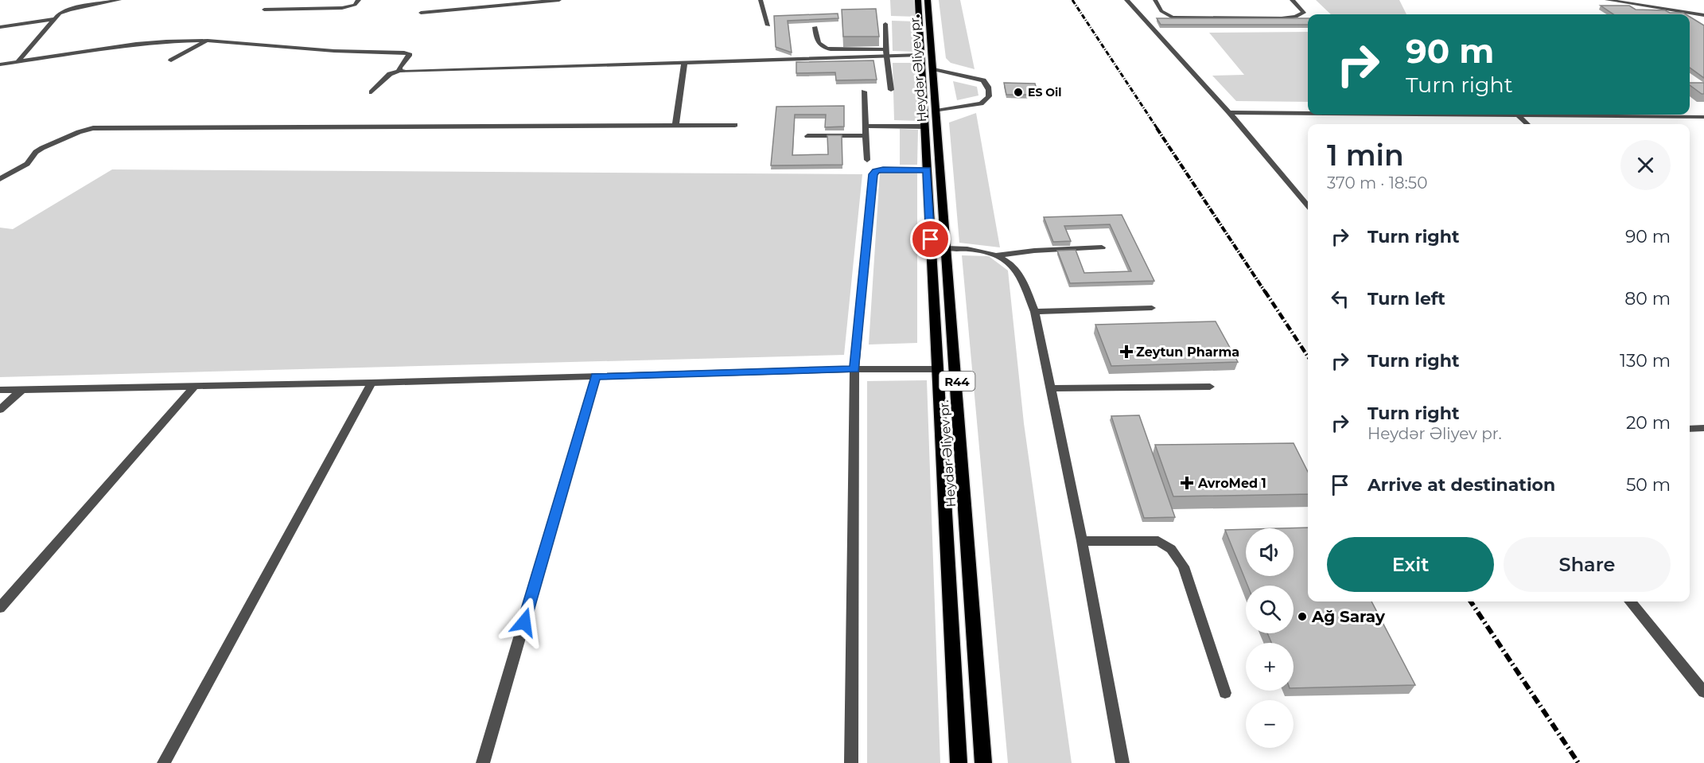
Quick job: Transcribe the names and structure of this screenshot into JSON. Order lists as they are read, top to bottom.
{
  "streets": {
    "main road": ["Heydər Əliyev pr.", "R44"]
  },
  "places": {
    "other": ["ES Oil", "Ağ Saray"],
    "health": ["Zeytun Pharma", "AvroMed 1"]
  },
  "page": {
    "turn": ["90 m", "Turn right"],
    "heading": ["1 min", "370 m · 18:50"],
    "list": [
      {
        "name": "Turn right",
        "value": "90 m"
      },
      {
        "name": "Turn left",
        "value": "80 m"
      },
      {
        "name": "Turn right",
        "value": "130 m"
      },
      {
        "name": "Turn right",
        "note": "Heydər Əliyev pr.",
        "value": "20 m"
      },
      {
        "name": "Arrive at destination",
        "value": "50 m"
      }
    ],
    "buttons": ["Exit", "Share"],
    "map_buttons": ["+", "−"]
  }
}
